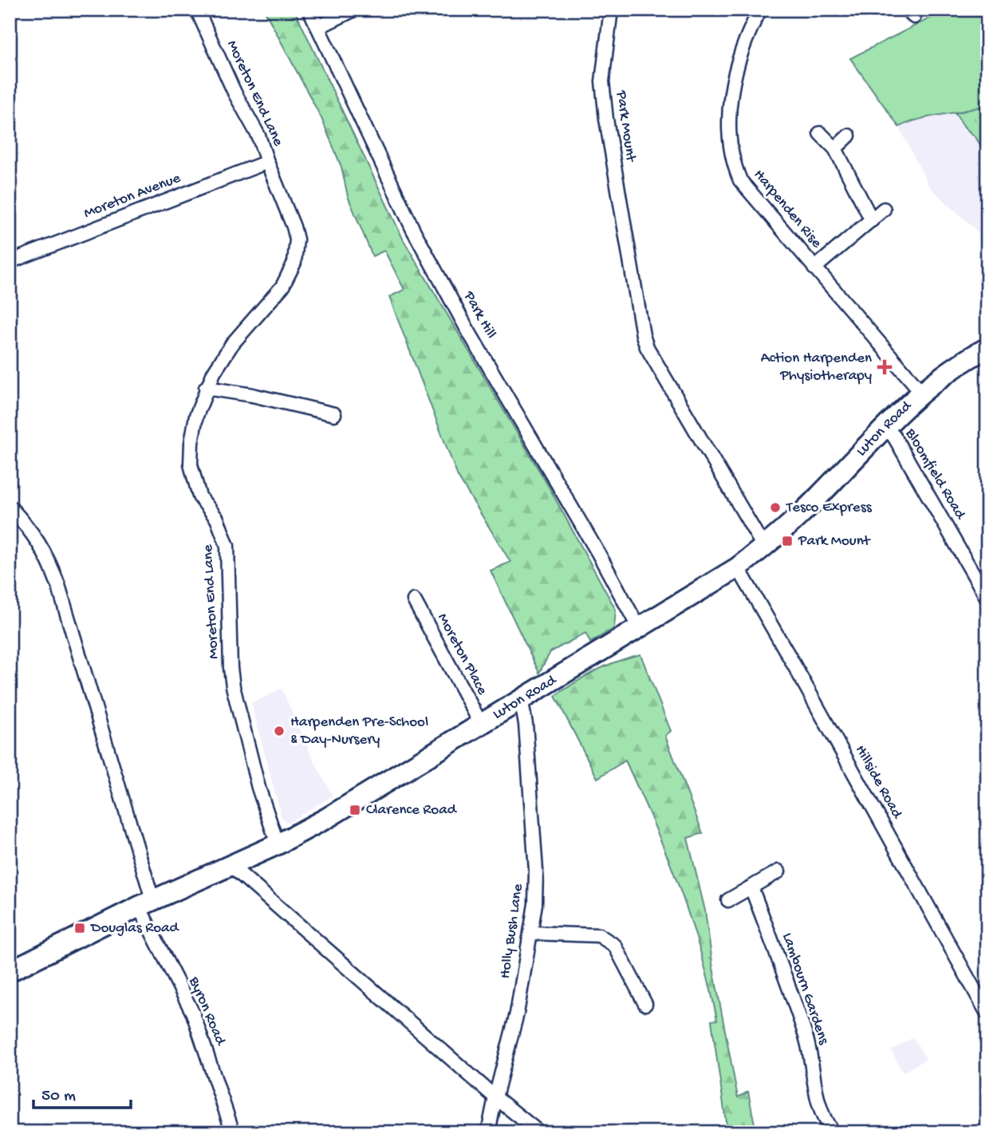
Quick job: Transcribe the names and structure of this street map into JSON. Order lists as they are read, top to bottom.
{
  "streets": {
    "main road": ["Luton Road"],
    "street": [
      "Moreton End Lane",
      "Park Mount",
      "Moreton Avenue",
      "Harpenden Rise",
      "Park Hill",
      "Bloomfield Road",
      "Moreton Place",
      "Hillside Road",
      "Holly Bush Lane",
      "Lambourn Gardens",
      "Byron Road"
    ]
  },
  "crossings": [
    ["Moreton End Lane", "Moreton Avenue"],
    ["Moreton End Lane", "Luton Road"],
    ["Park Mount", "Luton Road"],
    ["Harpenden Rise", "Luton Road"],
    ["Park Hill", "Luton Road"],
    ["Luton Road", "Bloomfield Road"],
    ["Luton Road", "Moreton Place"],
    ["Luton Road", "Hillside Road"],
    ["Luton Road", "Holly Bush Lane"],
    ["Luton Road", "Byron Road"]
  ],
  "places": {
    "health": ["Action Harpenden Physiotherapy"],
    "other": ["Tesco Express", "Harpenden Pre-School & Day-Nursery"],
    "transit": ["Park Mount", "Clarence Road", "Douglas Road"]
  },
  "scale_bar": "50 m"
}
